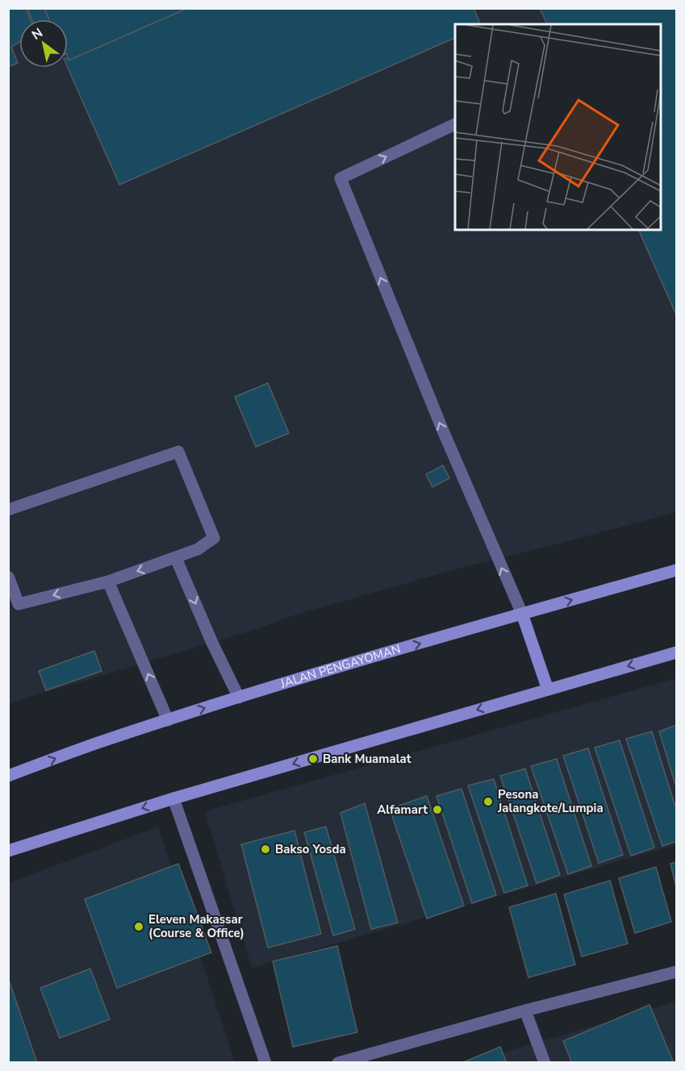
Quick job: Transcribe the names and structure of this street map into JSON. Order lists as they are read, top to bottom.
{
  "streets": {
    "street": ["JALAN PENGAYOMAN"]
  },
  "places": [
    "Bank Muamalat",
    "Pesona Jalangkote/Lumpia",
    "Alfamart",
    "Bakso Yosda",
    "Eleven Makassar (Course & Office)"
  ],
  "north": "top left"
}
